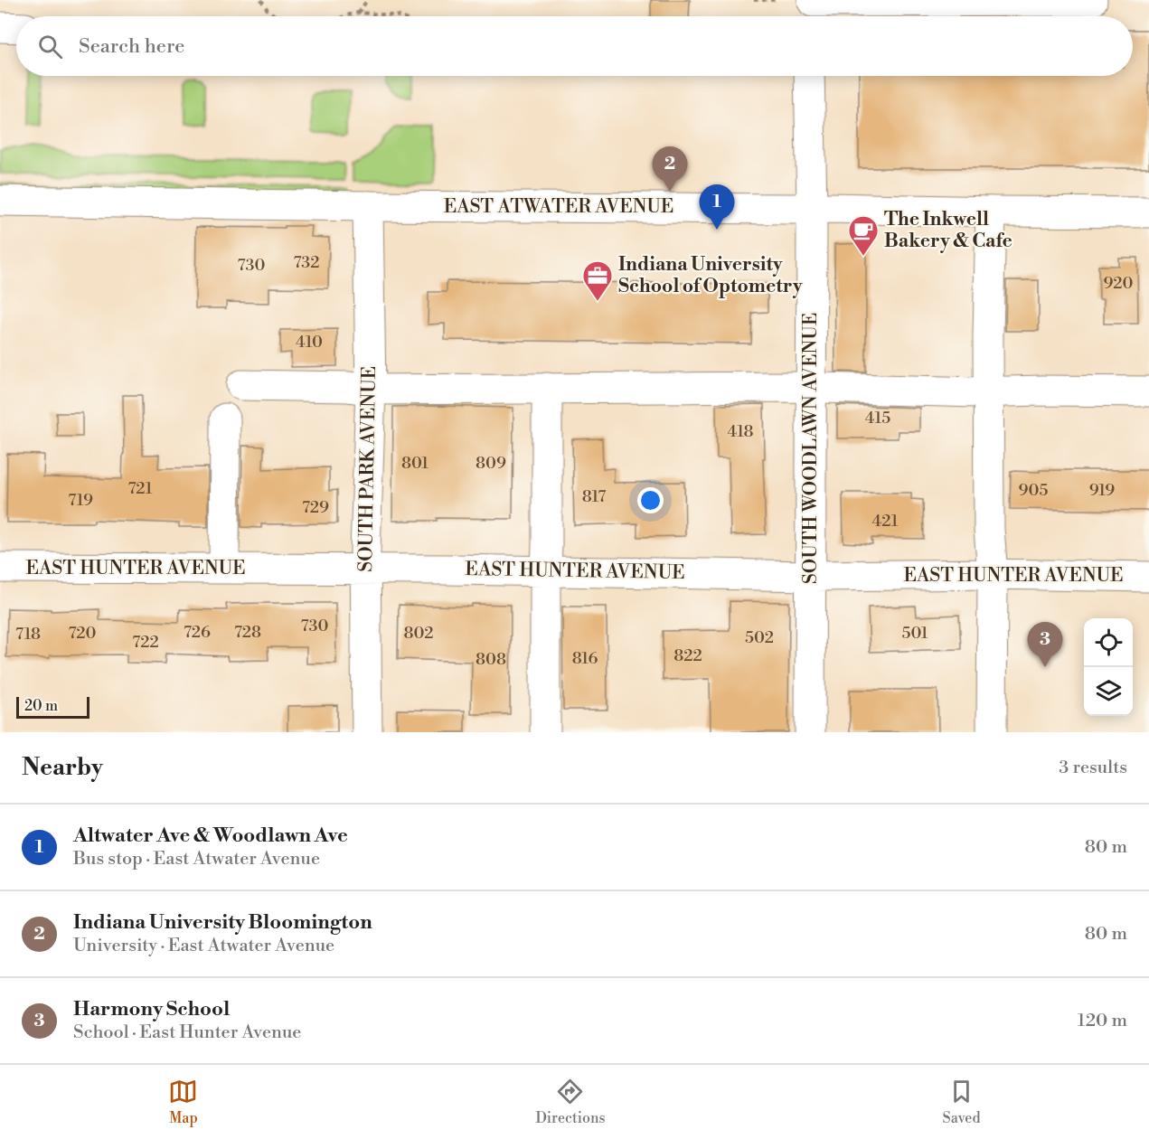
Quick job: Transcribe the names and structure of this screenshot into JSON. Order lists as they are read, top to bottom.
{
  "streets": {
    "street": [
      "EAST ATWATER AVENUE",
      "SOUTH WOODLAWN AVENUE",
      "SOUTH PARK AVENUE",
      "EAST HUNTER AVENUE"
    ]
  },
  "crossings": [
    ["EAST ATWATER AVENUE", "SOUTH WOODLAWN AVENUE"],
    ["EAST ATWATER AVENUE", "SOUTH PARK AVENUE"],
    ["SOUTH WOODLAWN AVENUE", "EAST HUNTER AVENUE"],
    ["SOUTH PARK AVENUE", "EAST HUNTER AVENUE"]
  ],
  "places": {
    "cafe": ["The Inkwell Bakery & Cafe"],
    "office": ["Indiana University School of Optometry"]
  },
  "house_numbers": [
    "732",
    "730",
    "920",
    "410",
    "415",
    "418",
    "801",
    "809",
    "721",
    "905",
    "919",
    "817",
    "719",
    "729",
    "421",
    "730",
    "726",
    "728",
    "720",
    "802",
    "501",
    "718",
    "502",
    "722",
    "822",
    "816",
    "808"
  ],
  "scale_bar": "20 m",
  "page": {
    "search": "Search here",
    "pins": ["2", "1", "3"],
    "scale": "20 m",
    "heading": ["Nearby", "3 results"],
    "list": [
      {
        "mark": "1",
        "name": "Altwater Ave & Woodlawn Ave",
        "note": "Bus stop · East Atwater Avenue",
        "value": "80 m"
      },
      {
        "mark": "2",
        "name": "Indiana University Bloomington",
        "note": "University · East Atwater Avenue",
        "value": "80 m"
      },
      {
        "mark": "3",
        "name": "Harmony School",
        "note": "School · East Hunter Avenue",
        "value": "120 m"
      }
    ],
    "nav": ["Map", "Directions", "Saved"]
  }
}
